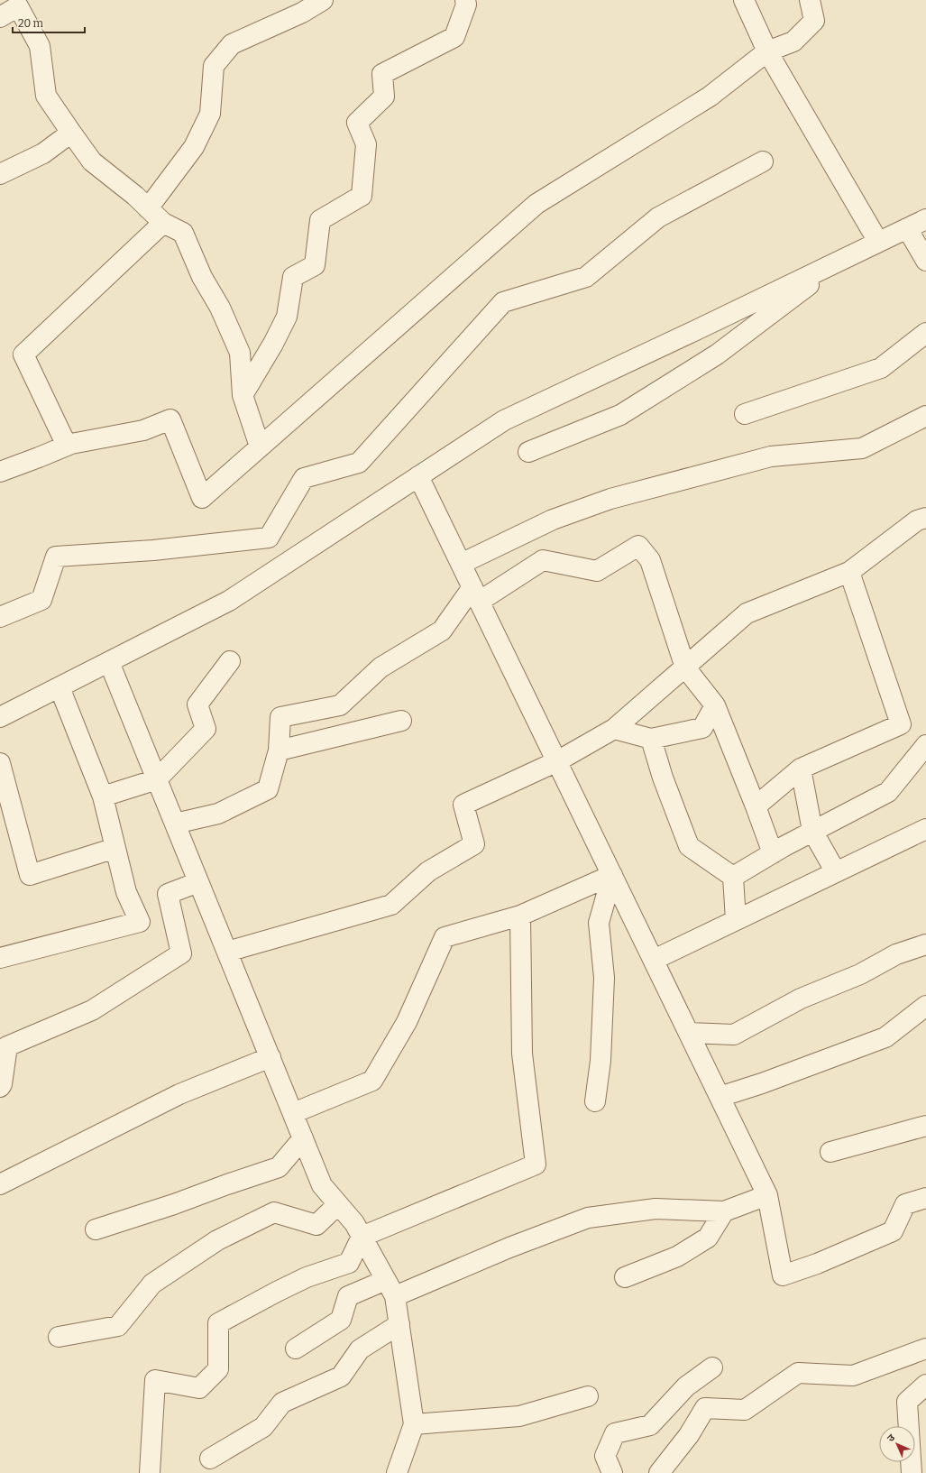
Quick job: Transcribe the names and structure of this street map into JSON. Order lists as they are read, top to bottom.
{
  "scale_bar": "20 m",
  "north": "top left"
}
